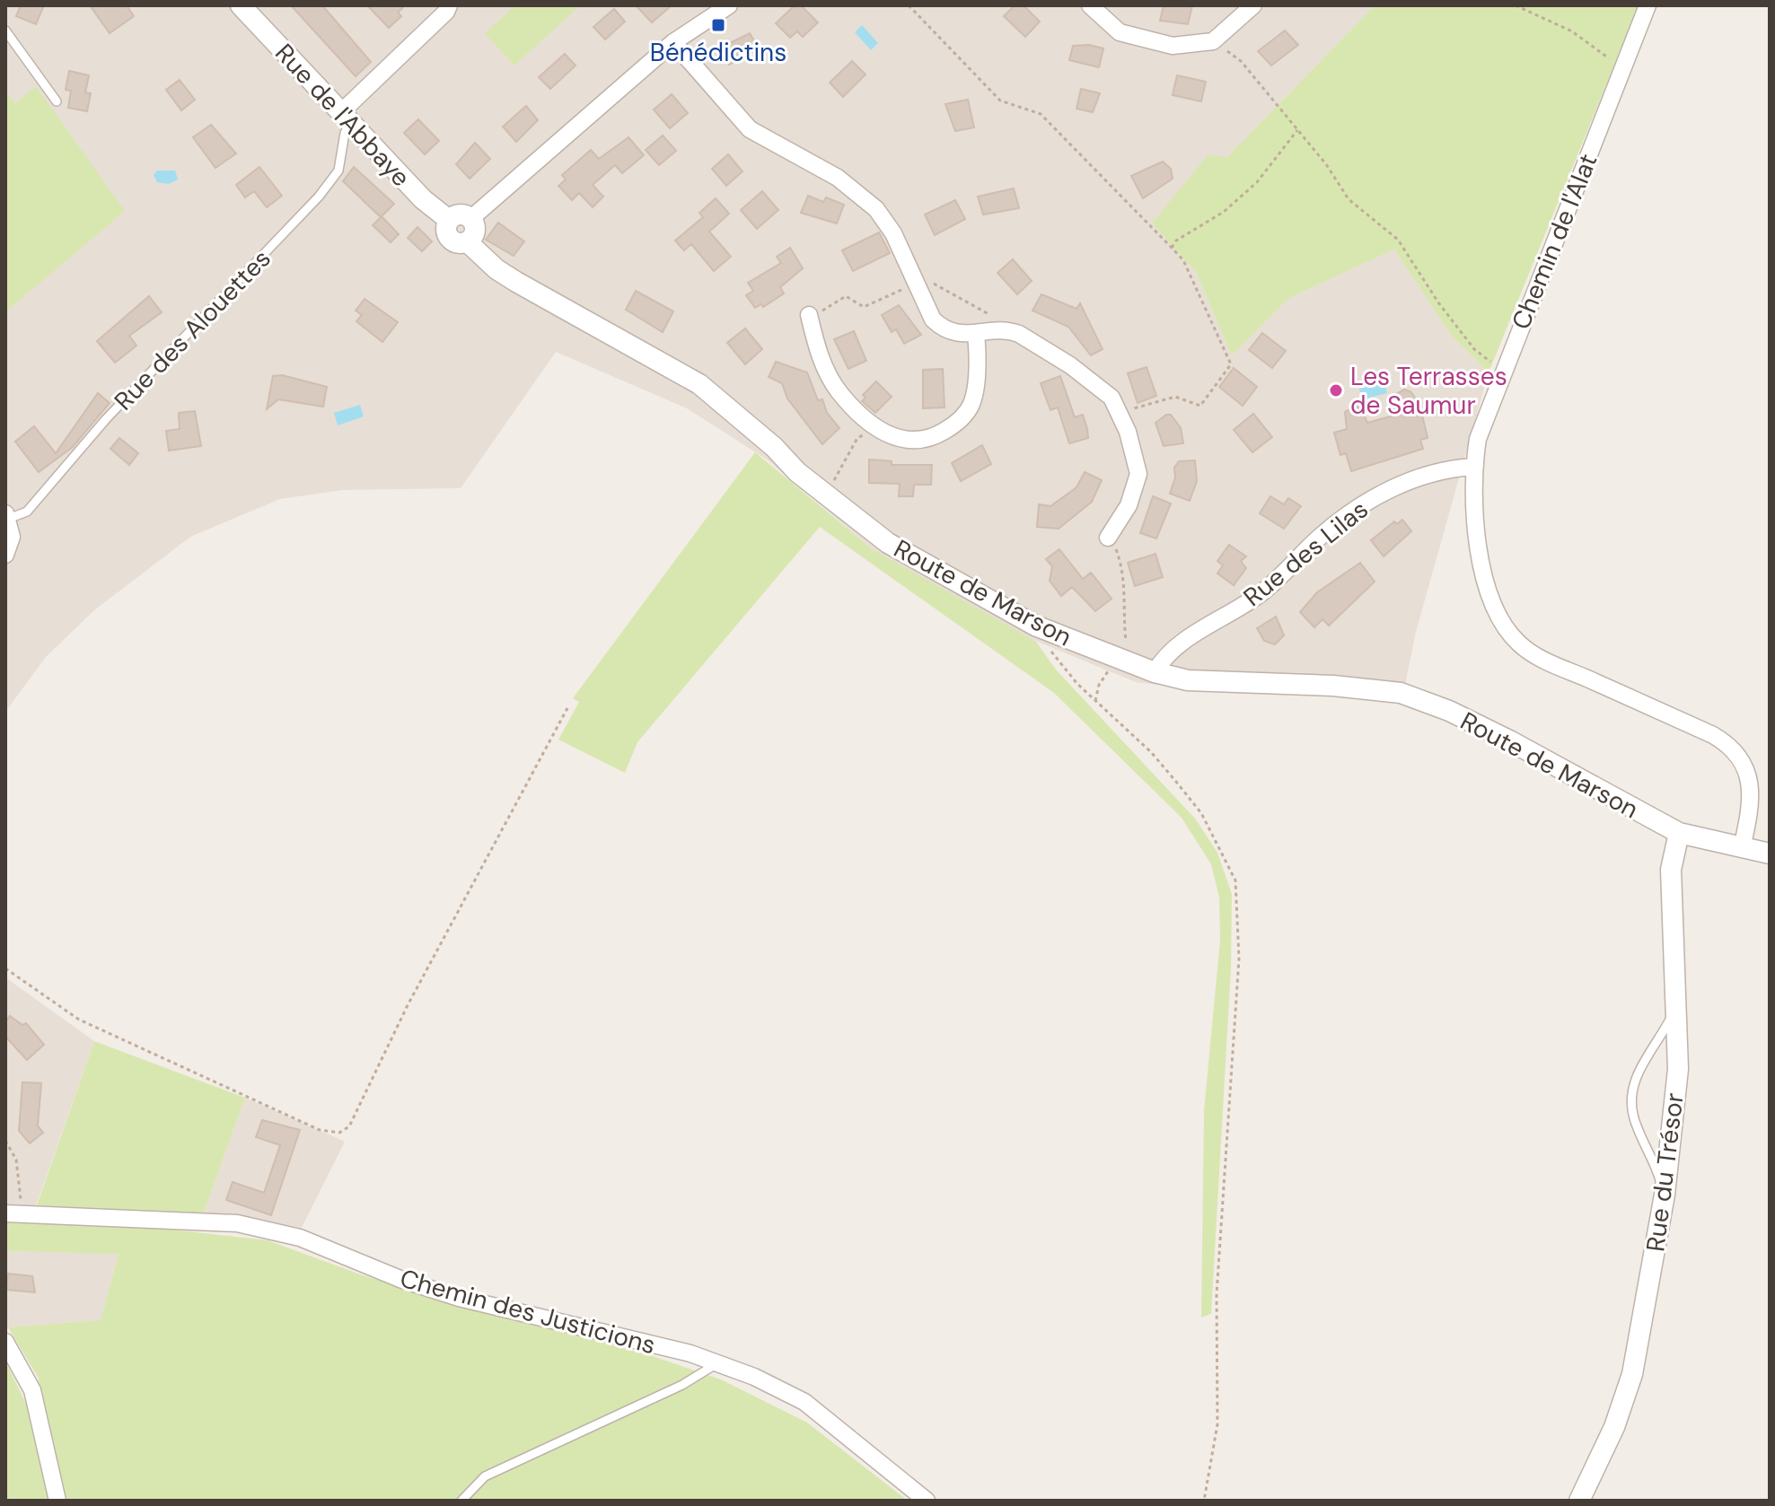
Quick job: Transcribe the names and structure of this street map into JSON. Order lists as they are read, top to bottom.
{
  "streets": {
    "street": [
      "Rue de l'Abbaye",
      "Chemin de l'Alat",
      "Rue des Lilas",
      "Route de Marson",
      "Rue du Trésor",
      "Chemin des Justicions"
    ],
    "lane": ["Rue des Alouettes"]
  },
  "crossings": [
    ["Rue de l'Abbaye", "Rue des Alouettes"],
    ["Rue de l'Abbaye", "Route de Marson"],
    ["Chemin de l'Alat", "Rue des Lilas"],
    ["Chemin de l'Alat", "Route de Marson"],
    ["Rue des Lilas", "Route de Marson"],
    ["Route de Marson", "Rue du Trésor"]
  ],
  "places": {
    "transit": ["Bénédictins"],
    "other": ["Les Terrasses de Saumur"]
  }
}
